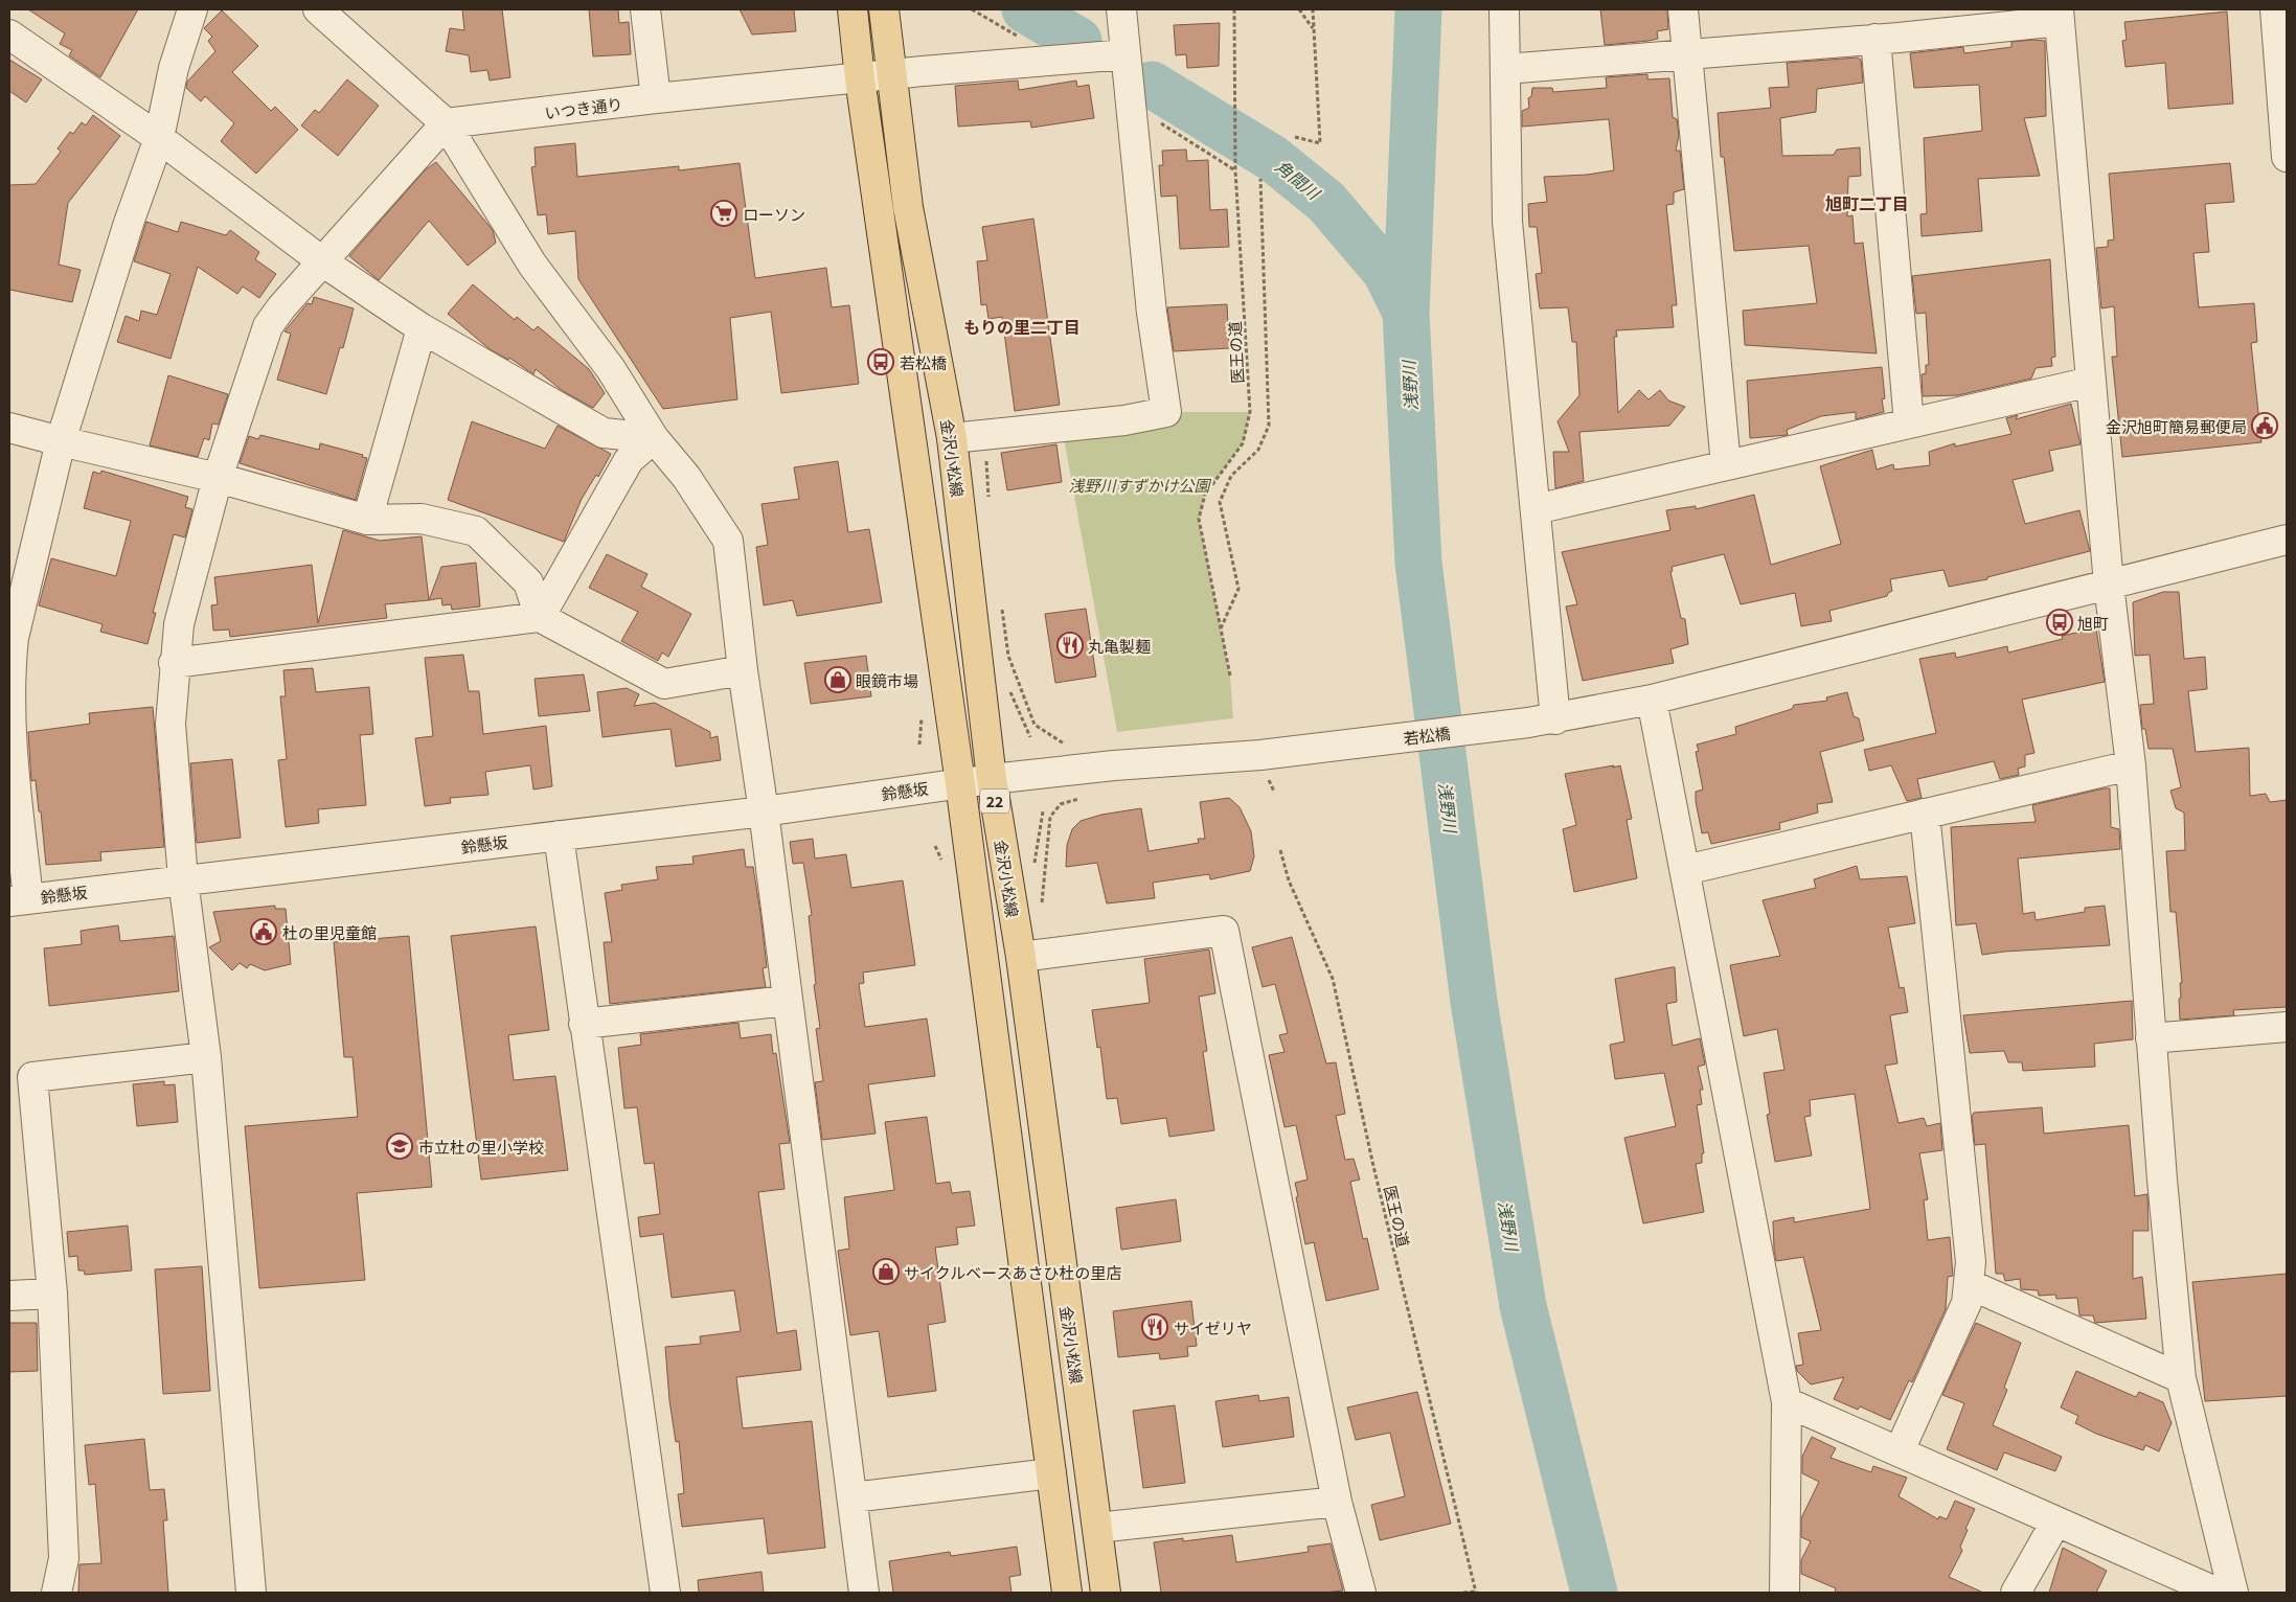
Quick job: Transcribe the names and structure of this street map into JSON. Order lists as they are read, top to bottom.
{
  "streets": {
    "main road": ["金沢小松線", "22"],
    "street": ["いつき通り", "若松橋", "鈴懸坂"],
    "path": ["医王の道"]
  },
  "crossings": [
    ["いつき通り", "金沢小松線"],
    ["いつき通り", "22"],
    ["金沢小松線", "若松橋"],
    ["金沢小松線", "鈴懸坂"],
    ["若松橋", "鈴懸坂"],
    ["鈴懸坂", "22"]
  ],
  "districts": ["旭町二丁目", "もりの里二丁目"],
  "water": ["角間川", "浅野川"],
  "parks": ["浅野川すずかけ公園"],
  "places": {
    "supermarket": ["ローソン"],
    "bus stop": ["若松橋", "旭町"],
    "public building": ["金沢旭町簡易郵便局", "杜の里児童館"],
    "restaurant": ["丸亀製麺", "サイゼリヤ"],
    "shop": ["眼鏡市場", "サイクルベースあさひ杜の里店"],
    "school or university": ["市立杜の里小学校"]
  }
}
